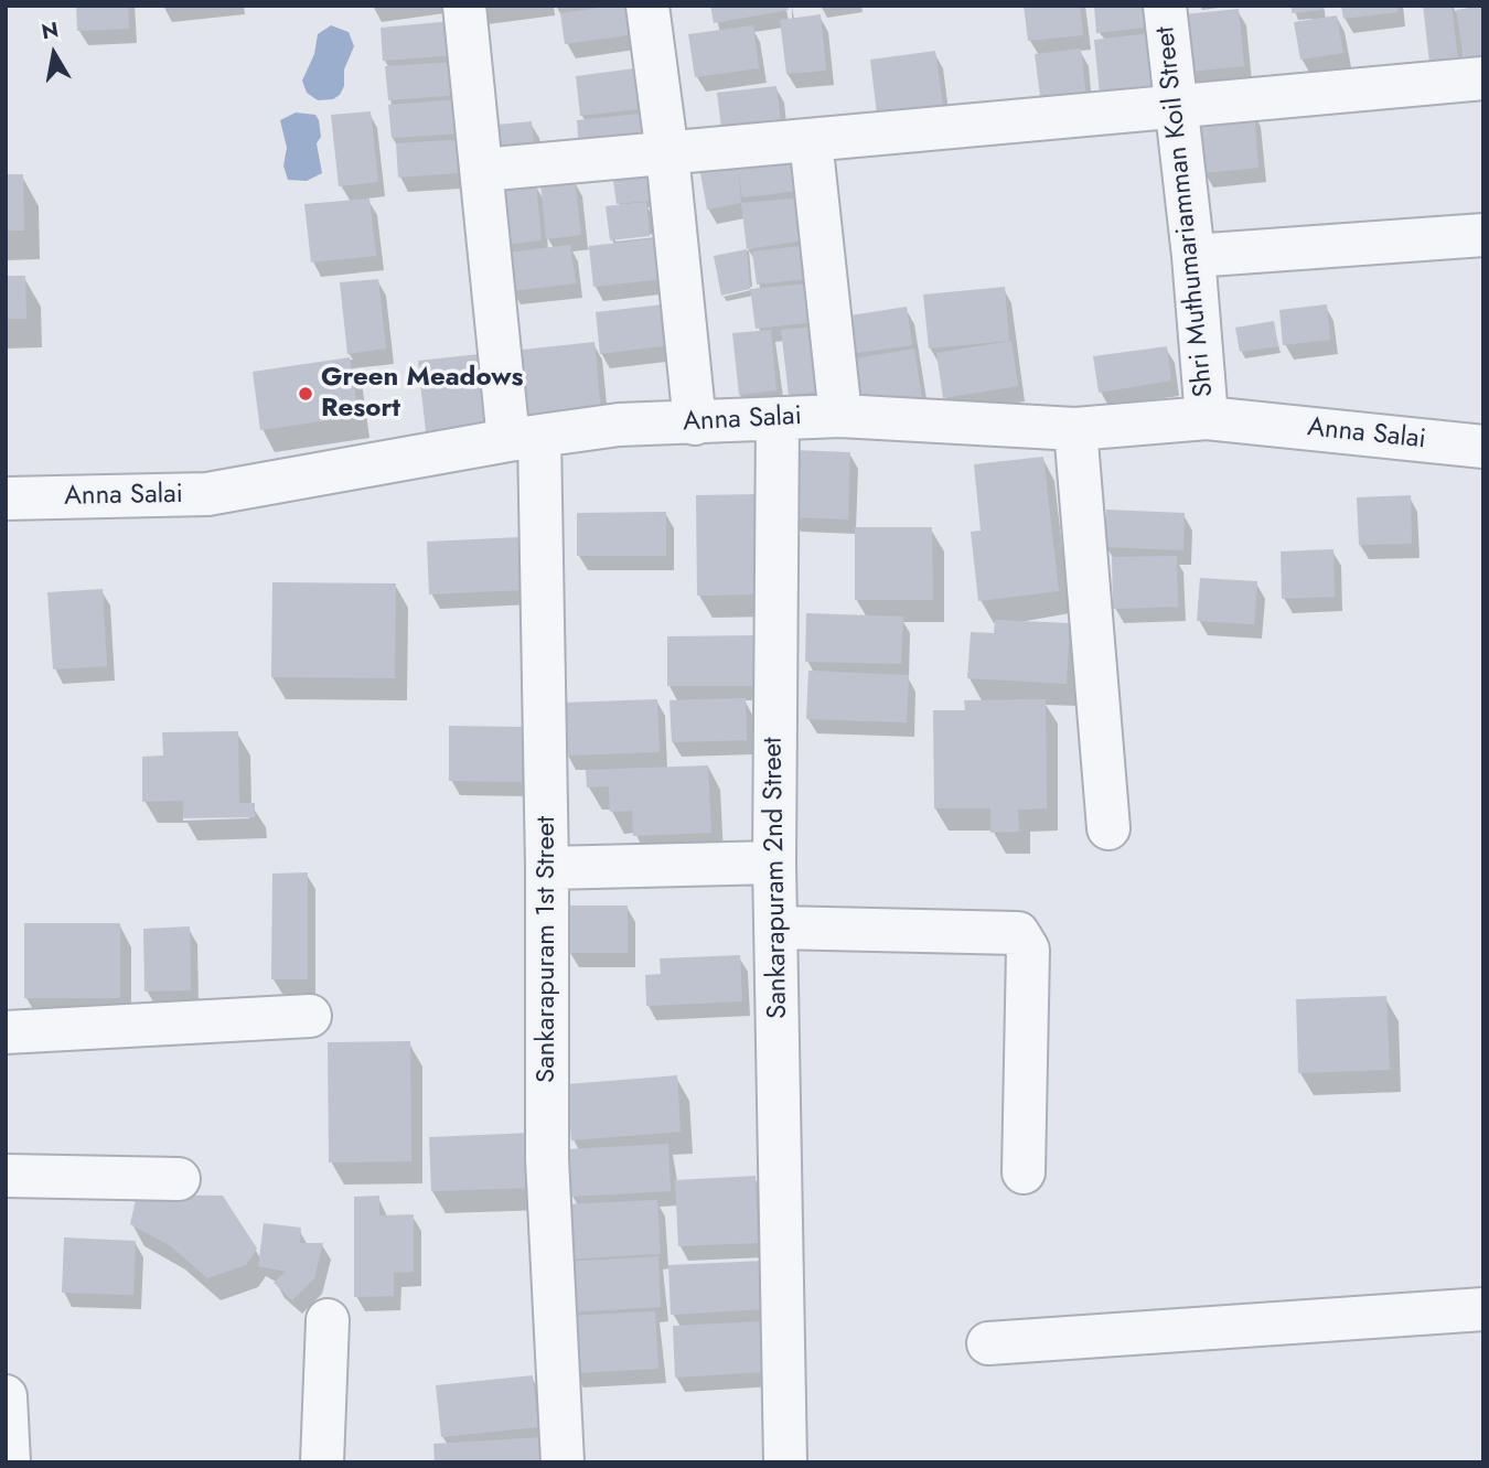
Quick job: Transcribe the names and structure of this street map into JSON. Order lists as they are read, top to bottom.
{
  "streets": {
    "street": [
      "Shri Muthumariamman Koil Street",
      "Anna Salai",
      "Sankarapuram 2nd Street",
      "Sankarapuram 1st Street"
    ]
  },
  "crossings": [
    ["Shri Muthumariamman Koil Street", "Anna Salai"],
    ["Anna Salai", "Sankarapuram 2nd Street"],
    ["Anna Salai", "Sankarapuram 1st Street"]
  ],
  "places": ["Green Meadows Resort"],
  "north": "top"
}
